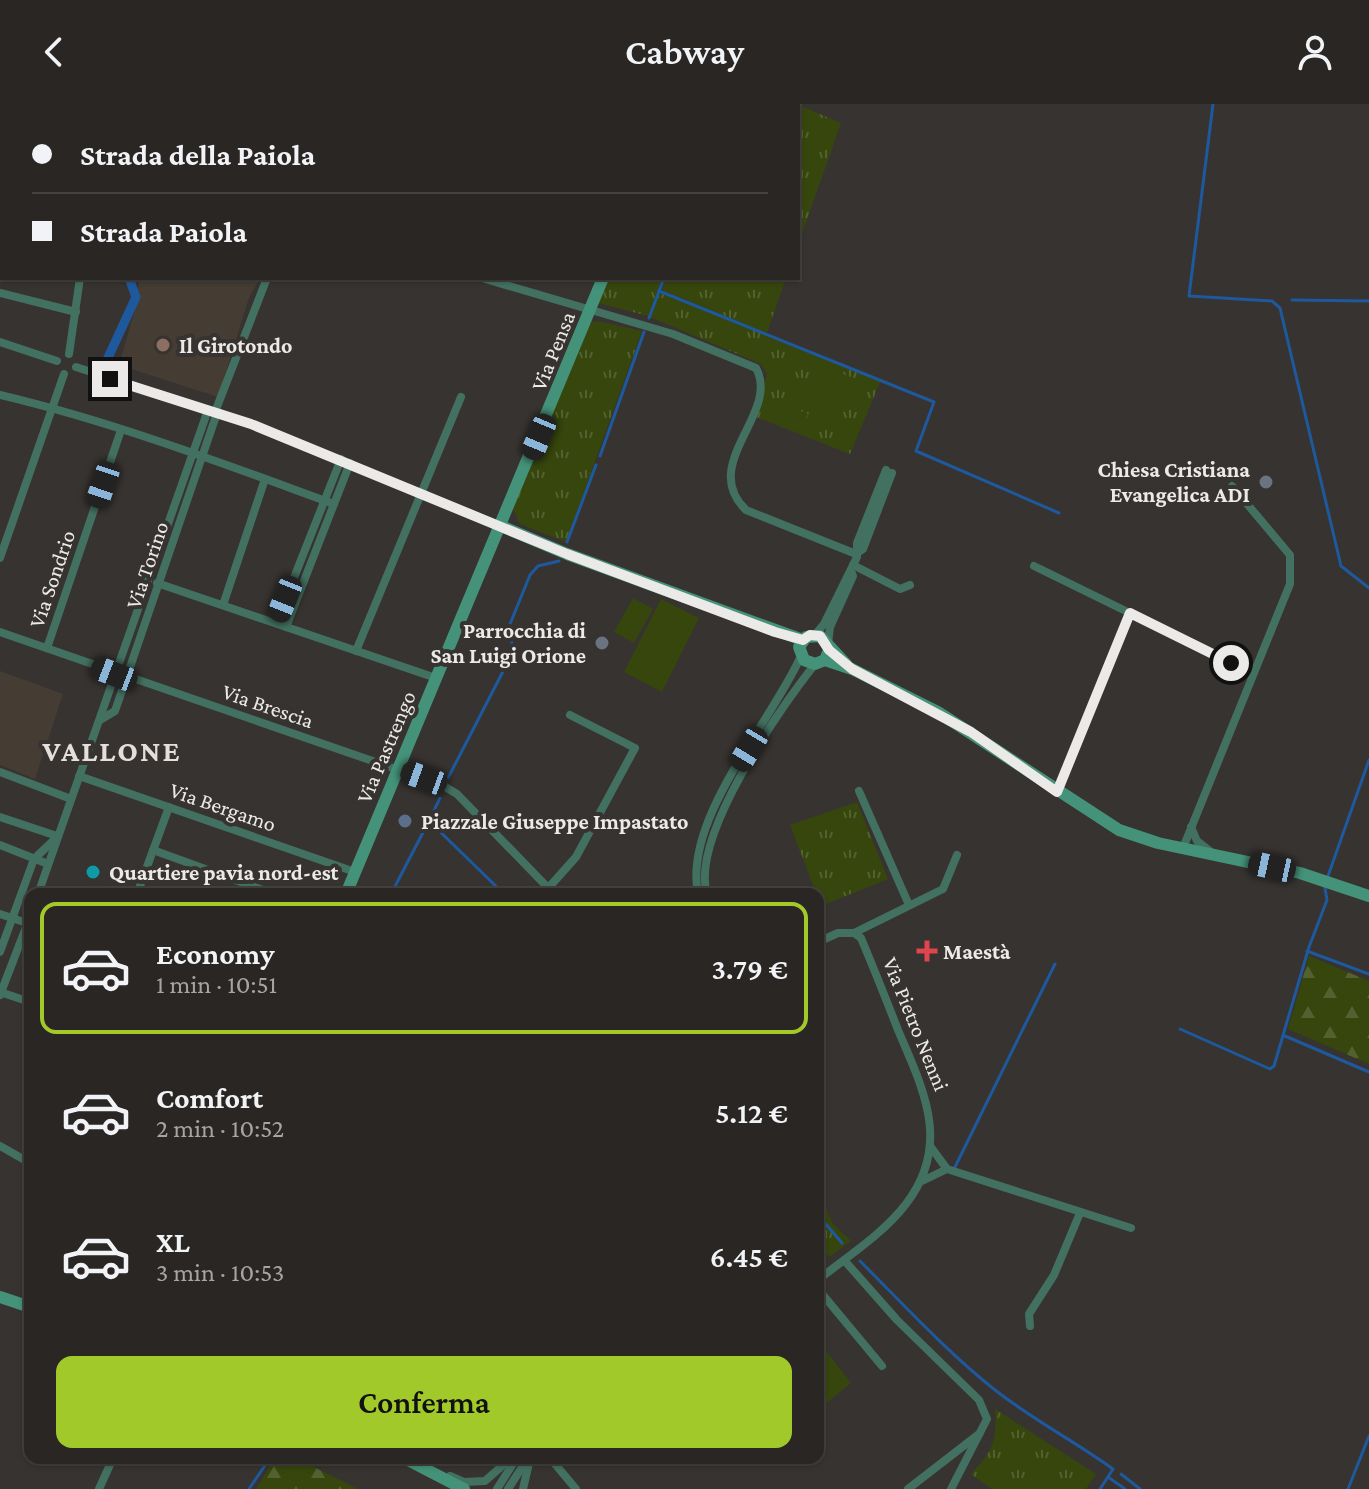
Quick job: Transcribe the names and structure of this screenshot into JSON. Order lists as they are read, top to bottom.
{
  "streets": {
    "street": [
      "Via Pensa",
      "Via Torino",
      "Via Sondrio",
      "Via Brescia",
      "Via Pastrengo",
      "Via Bergamo",
      "Via Pietro Nenni"
    ]
  },
  "crossings": [
    ["Via Pensa", "Via Pastrengo"],
    ["Via Torino", "Via Brescia"],
    ["Via Torino", "Via Bergamo"],
    ["Via Sondrio", "Via Brescia"],
    ["Via Brescia", "Via Pastrengo"],
    ["Via Pastrengo", "Via Bergamo"]
  ],
  "districts": ["VALLONE"],
  "places": {
    "other": [
      "Il Girotondo",
      "Chiesa Cristiana Evangelica ADI",
      "Parrocchia di San Luigi Orione",
      "Piazzale Giuseppe Impastato",
      "Quartiere pavia nord-est"
    ],
    "health": ["Maestà"]
  },
  "page": {
    "header": "Cabway",
    "banner": ["Strada della Paiola", "Strada Paiola"],
    "list": [
      {
        "name": "Economy",
        "note": "1 min · 10:51",
        "value": "3.79 €"
      },
      {
        "name": "Comfort",
        "note": "2 min · 10:52",
        "value": "5.12 €"
      },
      {
        "name": "XL",
        "note": "3 min · 10:53",
        "value": "6.45 €"
      }
    ],
    "buttons": "Conferma"
  }
}
